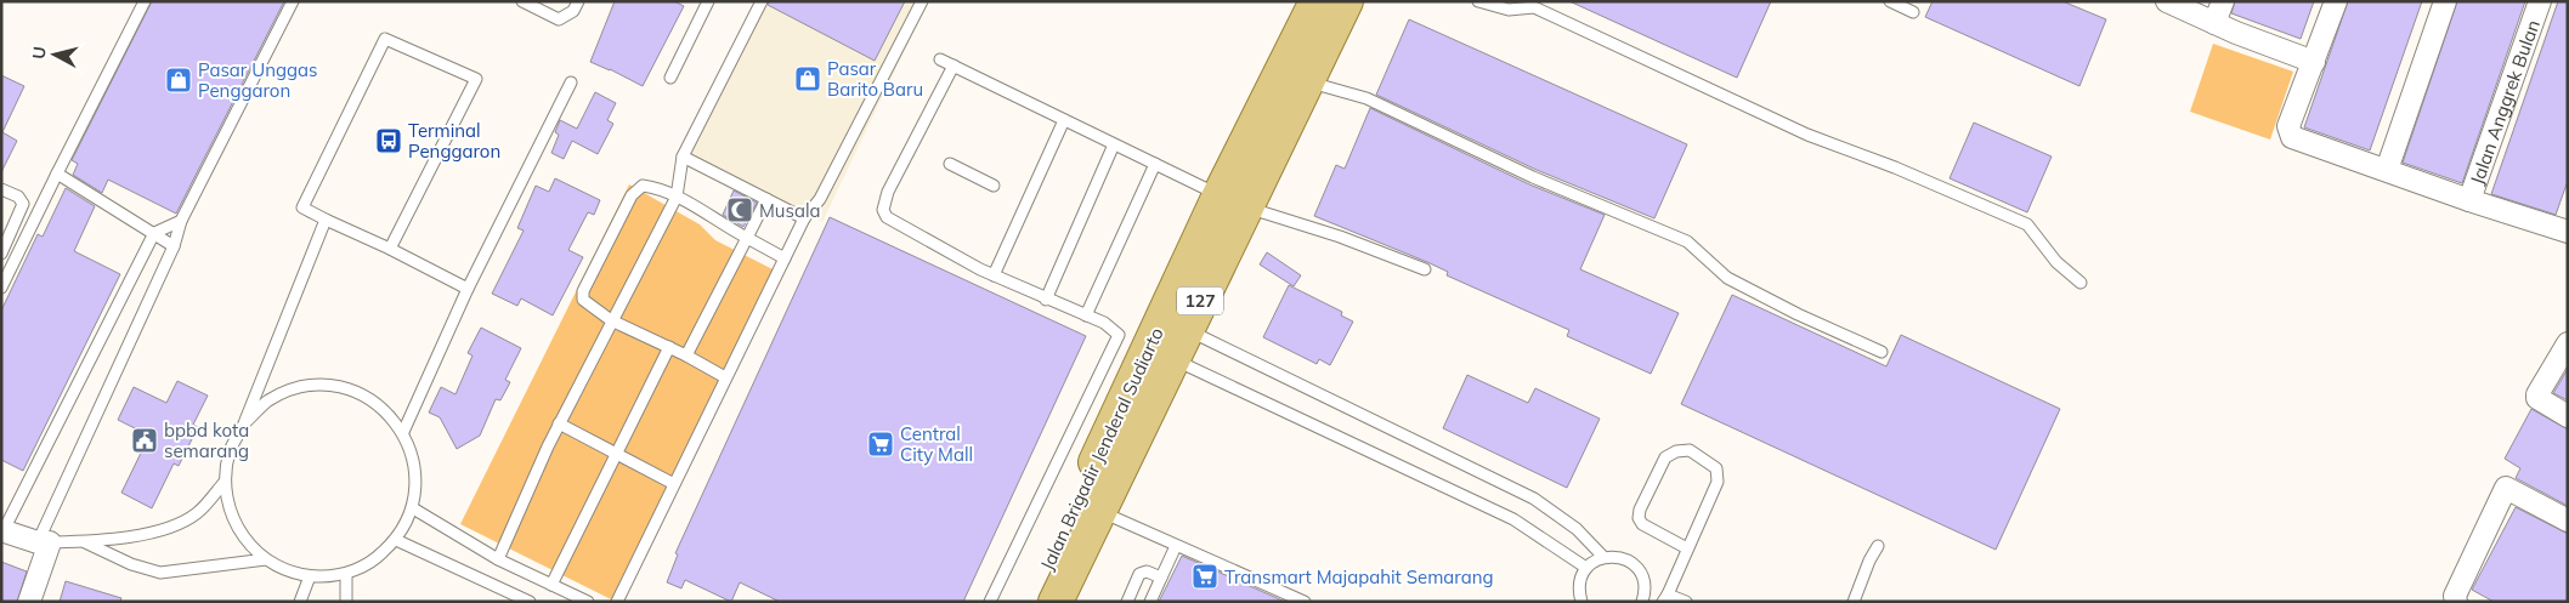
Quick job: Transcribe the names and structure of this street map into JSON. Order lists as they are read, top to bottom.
{
  "streets": {
    "main road": ["127", "Jalan Brigadir Jenderal Sudiarto"],
    "street": ["Jalan Anggrek Bulan"]
  },
  "places": {
    "shop": ["Pasar Barito Baru", "Pasar Unggas Penggaron"],
    "bus stop": ["Terminal Penggaron"],
    "mosque": ["Musala"],
    "public building": ["bpbd kota semarang"],
    "supermarket": ["Central City Mall", "Transmart Majapahit Semarang"]
  },
  "north": "left"
}
